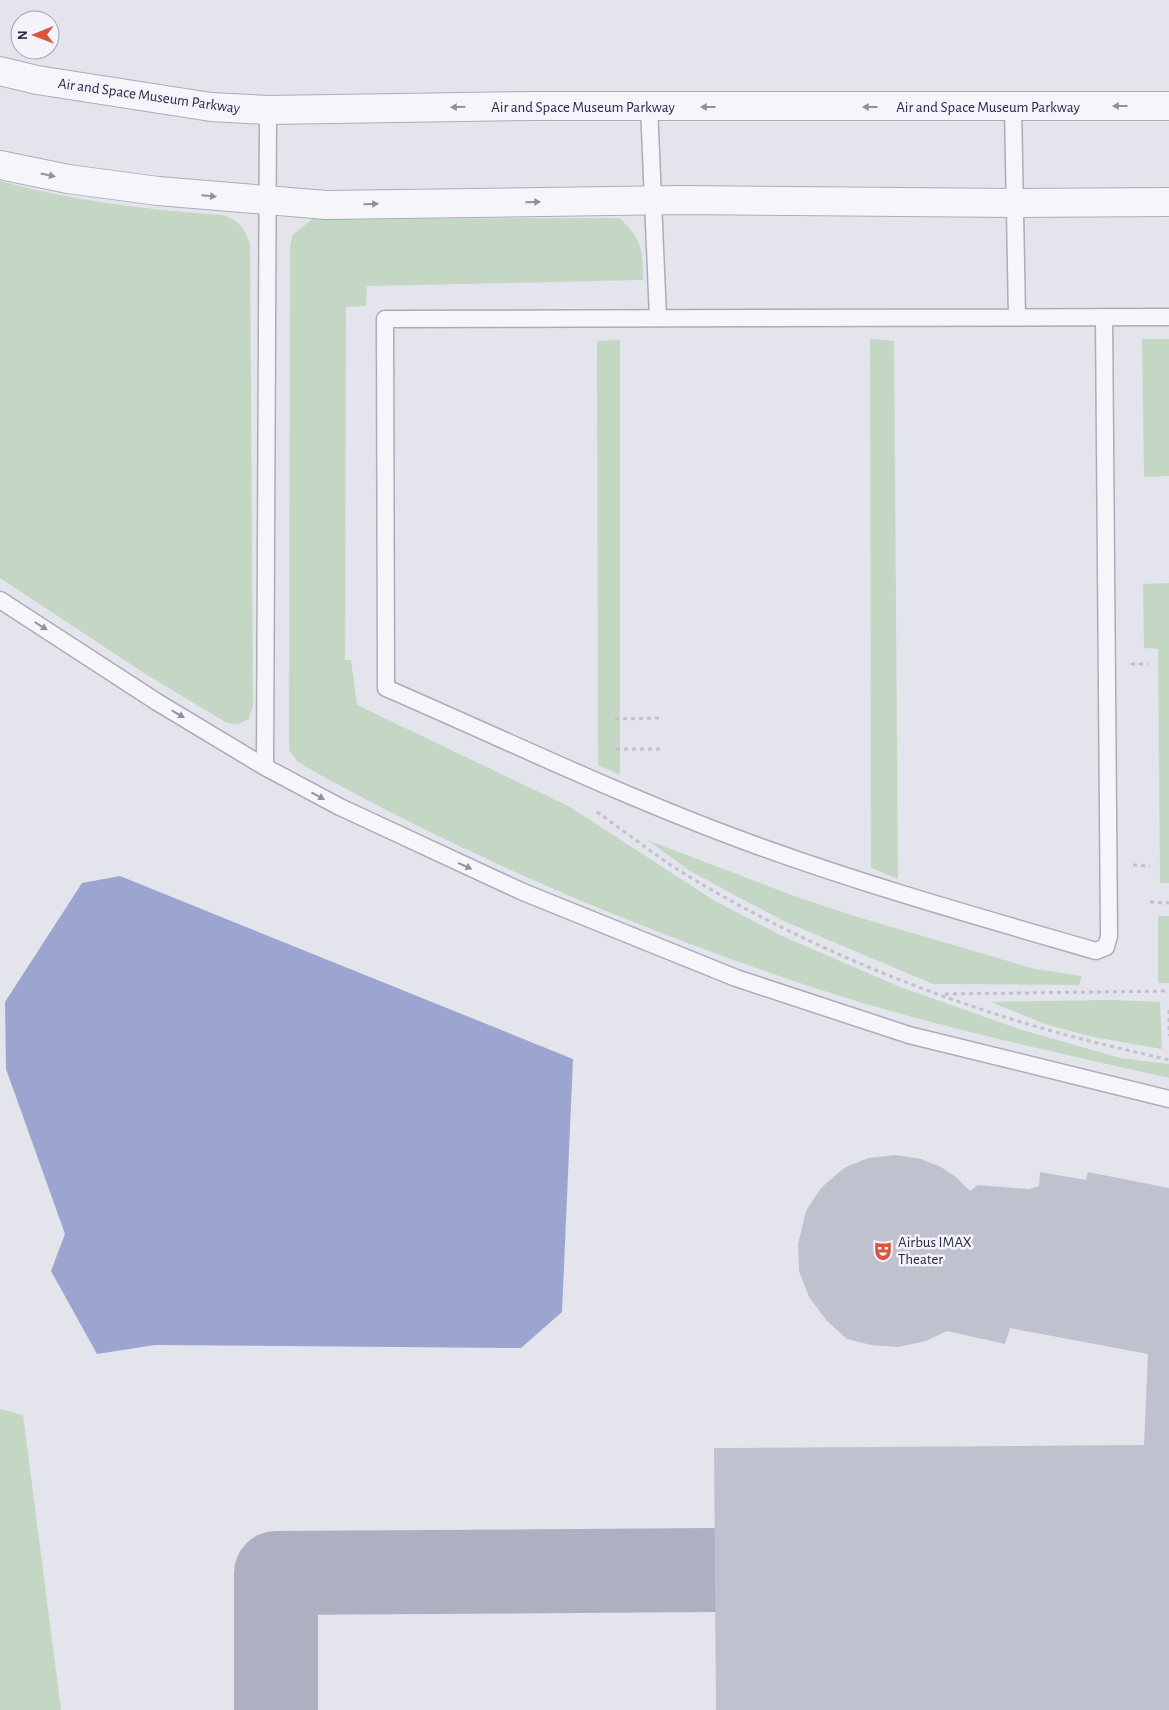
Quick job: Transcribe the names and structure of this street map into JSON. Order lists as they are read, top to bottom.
{
  "streets": {
    "street": ["Air and Space Museum Parkway"]
  },
  "places": {
    "theatre": ["Airbus IMAX Theater"]
  },
  "north": "left"
}
